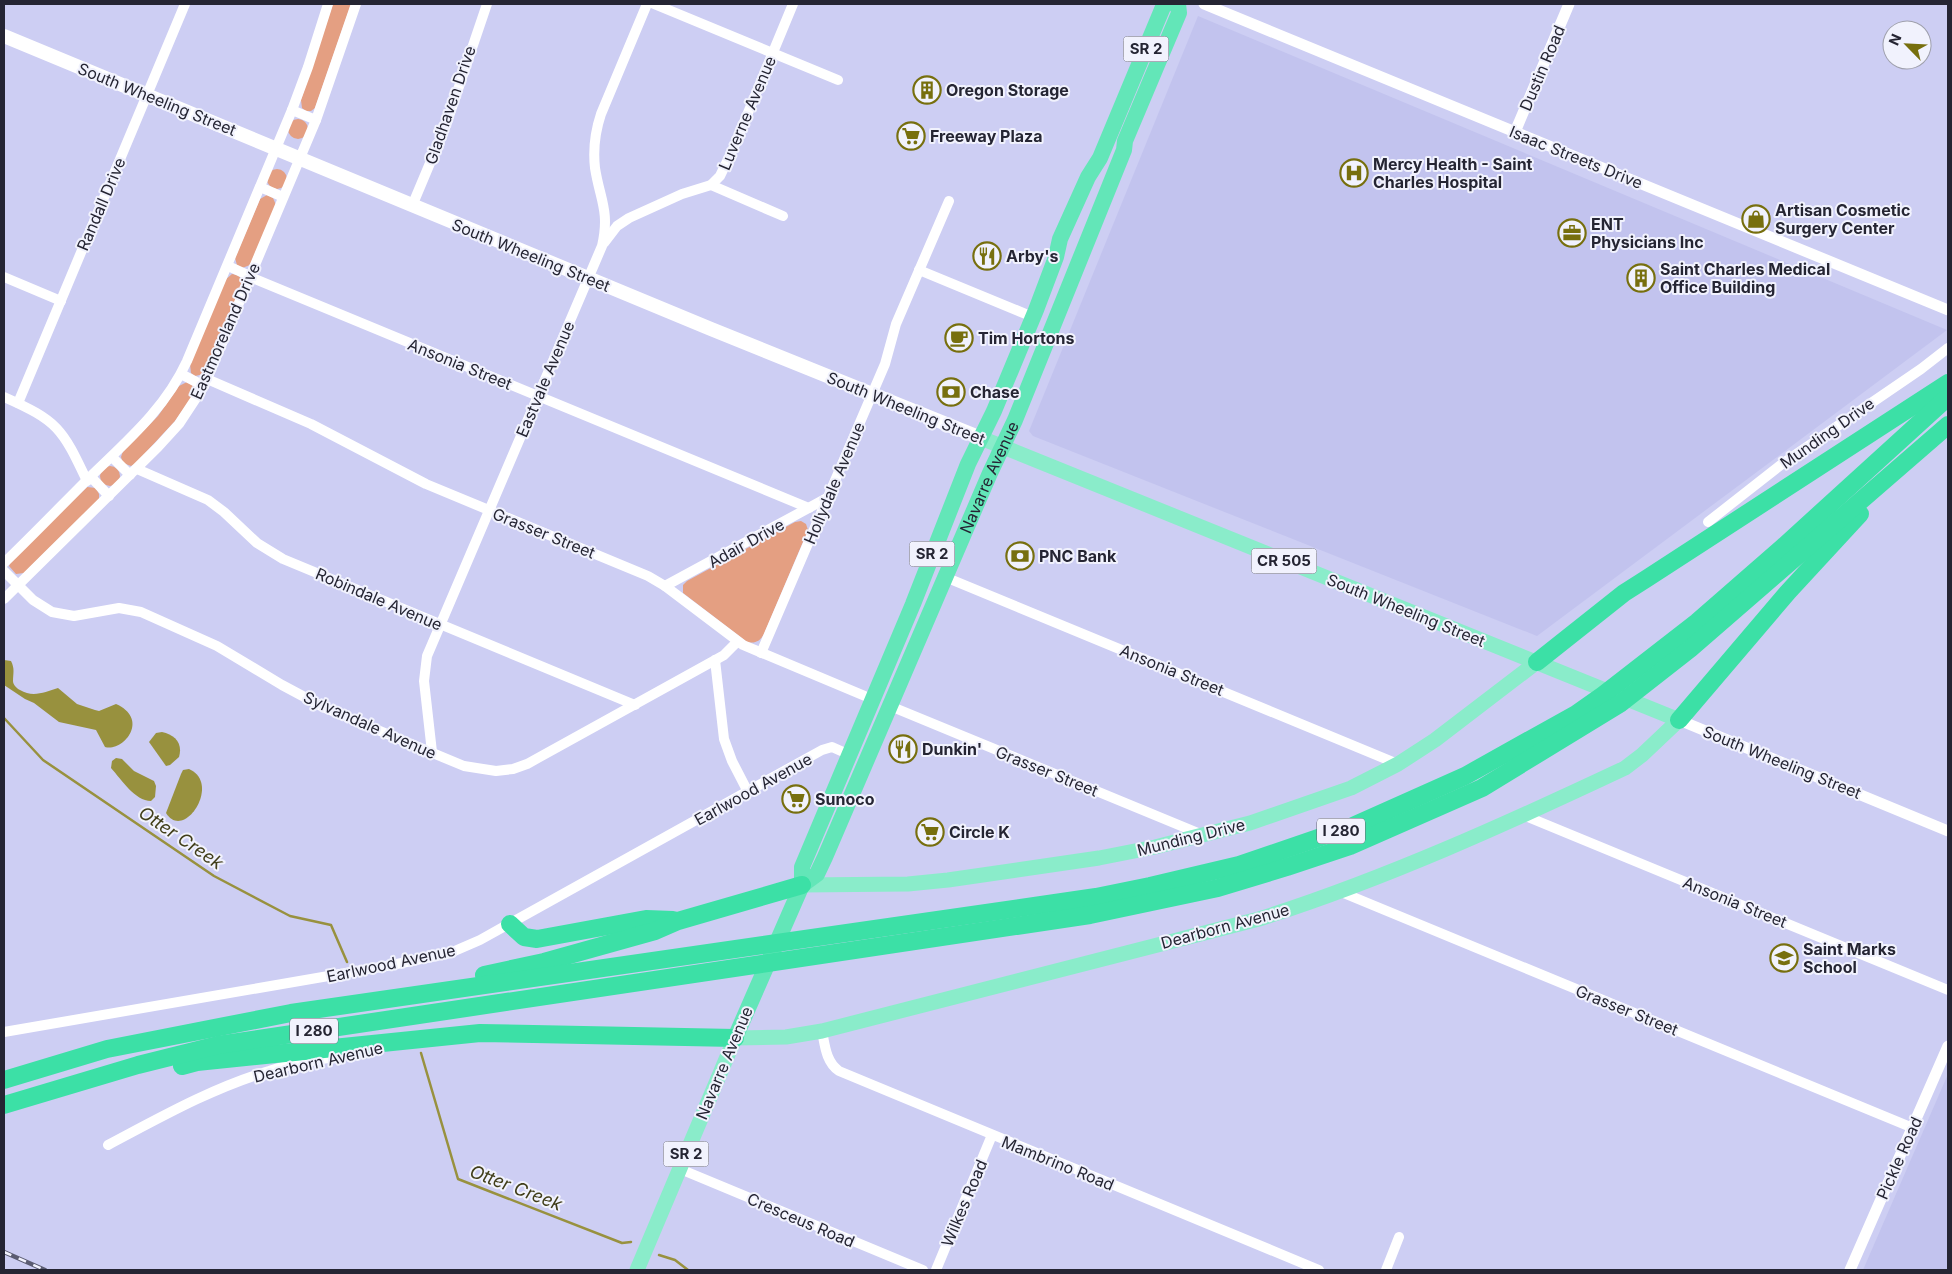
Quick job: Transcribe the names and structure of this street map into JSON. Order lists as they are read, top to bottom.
{
  "streets": {
    "highway": ["SR 2", "Navarre Avenue", "I 280"],
    "main road": [
      "South Wheeling Street",
      "Munding Drive",
      "CR 505",
      "Dearborn Avenue"
    ],
    "street": [
      "Dustin Road",
      "Gladhaven Drive",
      "Luverne Avenue",
      "Isaac Streets Drive",
      "Randall Drive",
      "Eastmoreland Drive",
      "Ansonia Street",
      "Eastvale Avenue",
      "Hollydale Avenue",
      "Grasser Street",
      "Adair Drive",
      "Robindale Avenue",
      "Sylvandale Avenue",
      "Earlwood Avenue",
      "Pickle Road",
      "Mambrino Road",
      "Wilkes Road",
      "Cresceus Road"
    ]
  },
  "crossings": [
    ["Dustin Road", "Isaac Streets Drive"],
    ["South Wheeling Street", "Gladhaven Drive"],
    ["South Wheeling Street", "Randall Drive"],
    ["South Wheeling Street", "Eastmoreland Drive"],
    ["South Wheeling Street", "Eastvale Avenue"],
    ["South Wheeling Street", "Munding Drive"],
    ["South Wheeling Street", "Navarre Avenue"],
    ["South Wheeling Street", "Hollydale Avenue"],
    ["South Wheeling Street", "Dearborn Avenue"],
    ["Luverne Avenue", "Eastvale Avenue"],
    ["Eastmoreland Drive", "Ansonia Street"],
    ["Eastmoreland Drive", "Grasser Street"],
    ["Eastmoreland Drive", "Robindale Avenue"],
    ["Eastmoreland Drive", "Sylvandale Avenue"],
    ["Ansonia Street", "Eastvale Avenue"],
    ["Ansonia Street", "Munding Drive"],
    ["Ansonia Street", "Navarre Avenue"],
    ["Ansonia Street", "Adair Drive"],
    ["Ansonia Street", "Dearborn Avenue"],
    ["Eastvale Avenue", "Grasser Street"],
    ["Eastvale Avenue", "Robindale Avenue"],
    ["Eastvale Avenue", "Sylvandale Avenue"],
    ["Munding Drive", "Navarre Avenue"],
    ["Munding Drive", "Grasser Street"],
    ["Navarre Avenue", "Grasser Street"],
    ["Navarre Avenue", "Earlwood Avenue"],
    ["Navarre Avenue", "Dearborn Avenue"],
    ["Navarre Avenue", "Cresceus Road"],
    ["Hollydale Avenue", "Grasser Street"],
    ["Hollydale Avenue", "Adair Drive"],
    ["Grasser Street", "Adair Drive"],
    ["Grasser Street", "Sylvandale Avenue"],
    ["Grasser Street", "Dearborn Avenue"],
    ["Grasser Street", "Pickle Road"],
    ["Robindale Avenue", "Sylvandale Avenue"],
    ["Dearborn Avenue", "Mambrino Road"],
    ["Mambrino Road", "Wilkes Road"]
  ],
  "water": ["Otter Creek"],
  "places": {
    "building": ["Oregon Storage", "Saint Charles Medical Office Building"],
    "supermarket": ["Freeway Plaza", "Sunoco", "Circle K"],
    "hospital": ["Mercy Health - Saint Charles Hospital"],
    "shop": ["Artisan Cosmetic Surgery Center"],
    "office": ["ENT Physicians Inc"],
    "restaurant": ["Arby's", "Dunkin'"],
    "cafe": ["Tim Hortons"],
    "bank": ["Chase", "PNC Bank"],
    "school or university": ["Saint Marks School"]
  },
  "north": "top left"
}
